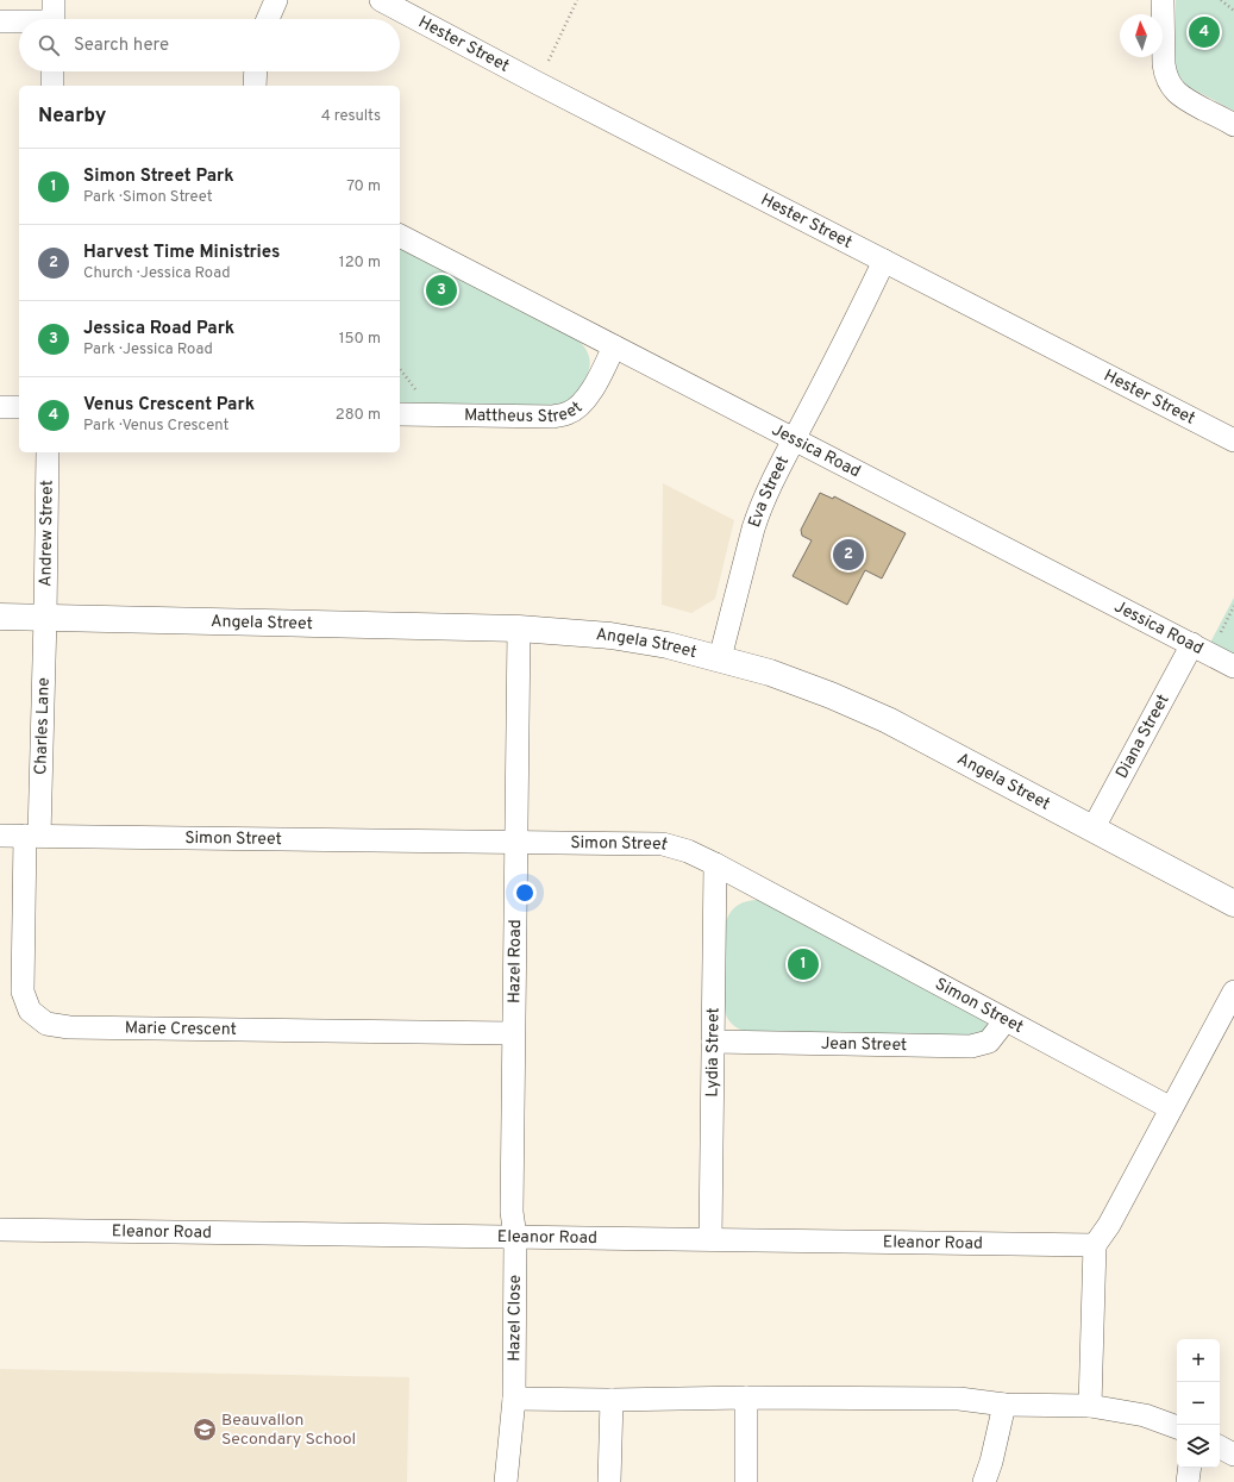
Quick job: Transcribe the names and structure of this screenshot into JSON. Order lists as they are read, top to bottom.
{
  "streets": {
    "street": [
      "Hester Street",
      "Mattheus Street",
      "Jessica Road",
      "Eva Street",
      "Andrew Street",
      "Angela Street",
      "Charles Lane",
      "Diana Street",
      "Simon Street",
      "Hazel Road",
      "Marie Crescent",
      "Jean Street",
      "Lydia Street",
      "Eleanor Road",
      "Hazel Close"
    ]
  },
  "crossings": [
    ["Hester Street", "Eva Street"],
    ["Mattheus Street", "Jessica Road"],
    ["Jessica Road", "Eva Street"],
    ["Jessica Road", "Diana Street"],
    ["Eva Street", "Angela Street"],
    ["Andrew Street", "Angela Street"],
    ["Andrew Street", "Charles Lane"],
    ["Angela Street", "Charles Lane"],
    ["Angela Street", "Diana Street"],
    ["Angela Street", "Hazel Road"],
    ["Charles Lane", "Simon Street"],
    ["Charles Lane", "Marie Crescent"],
    ["Simon Street", "Hazel Road"],
    ["Simon Street", "Marie Crescent"],
    ["Simon Street", "Jean Street"],
    ["Simon Street", "Lydia Street"],
    ["Hazel Road", "Marie Crescent"],
    ["Hazel Road", "Eleanor Road"],
    ["Hazel Road", "Hazel Close"],
    ["Jean Street", "Lydia Street"],
    ["Lydia Street", "Eleanor Road"],
    ["Eleanor Road", "Hazel Close"]
  ],
  "places": {
    "school or university": ["Beauvallon Secondary School"]
  },
  "north": "top",
  "page": {
    "pins": [
      "4",
      "3",
      "2",
      "1"
    ],
    "search": "Search here",
    "heading": ["Nearby", "4 results"],
    "list": [
      {
        "mark": "1",
        "name": "Simon Street Park",
        "note": "Park · Simon Street",
        "value": "70 m"
      },
      {
        "mark": "2",
        "name": "Harvest Time Ministries",
        "note": "Church · Jessica Road",
        "value": "120 m"
      },
      {
        "mark": "3",
        "name": "Jessica Road Park",
        "note": "Park · Jessica Road",
        "value": "150 m"
      },
      {
        "mark": "4",
        "name": "Venus Crescent Park",
        "note": "Park · Venus Crescent",
        "value": "280 m"
      }
    ],
    "map_buttons": ["+", "−"]
  }
}
